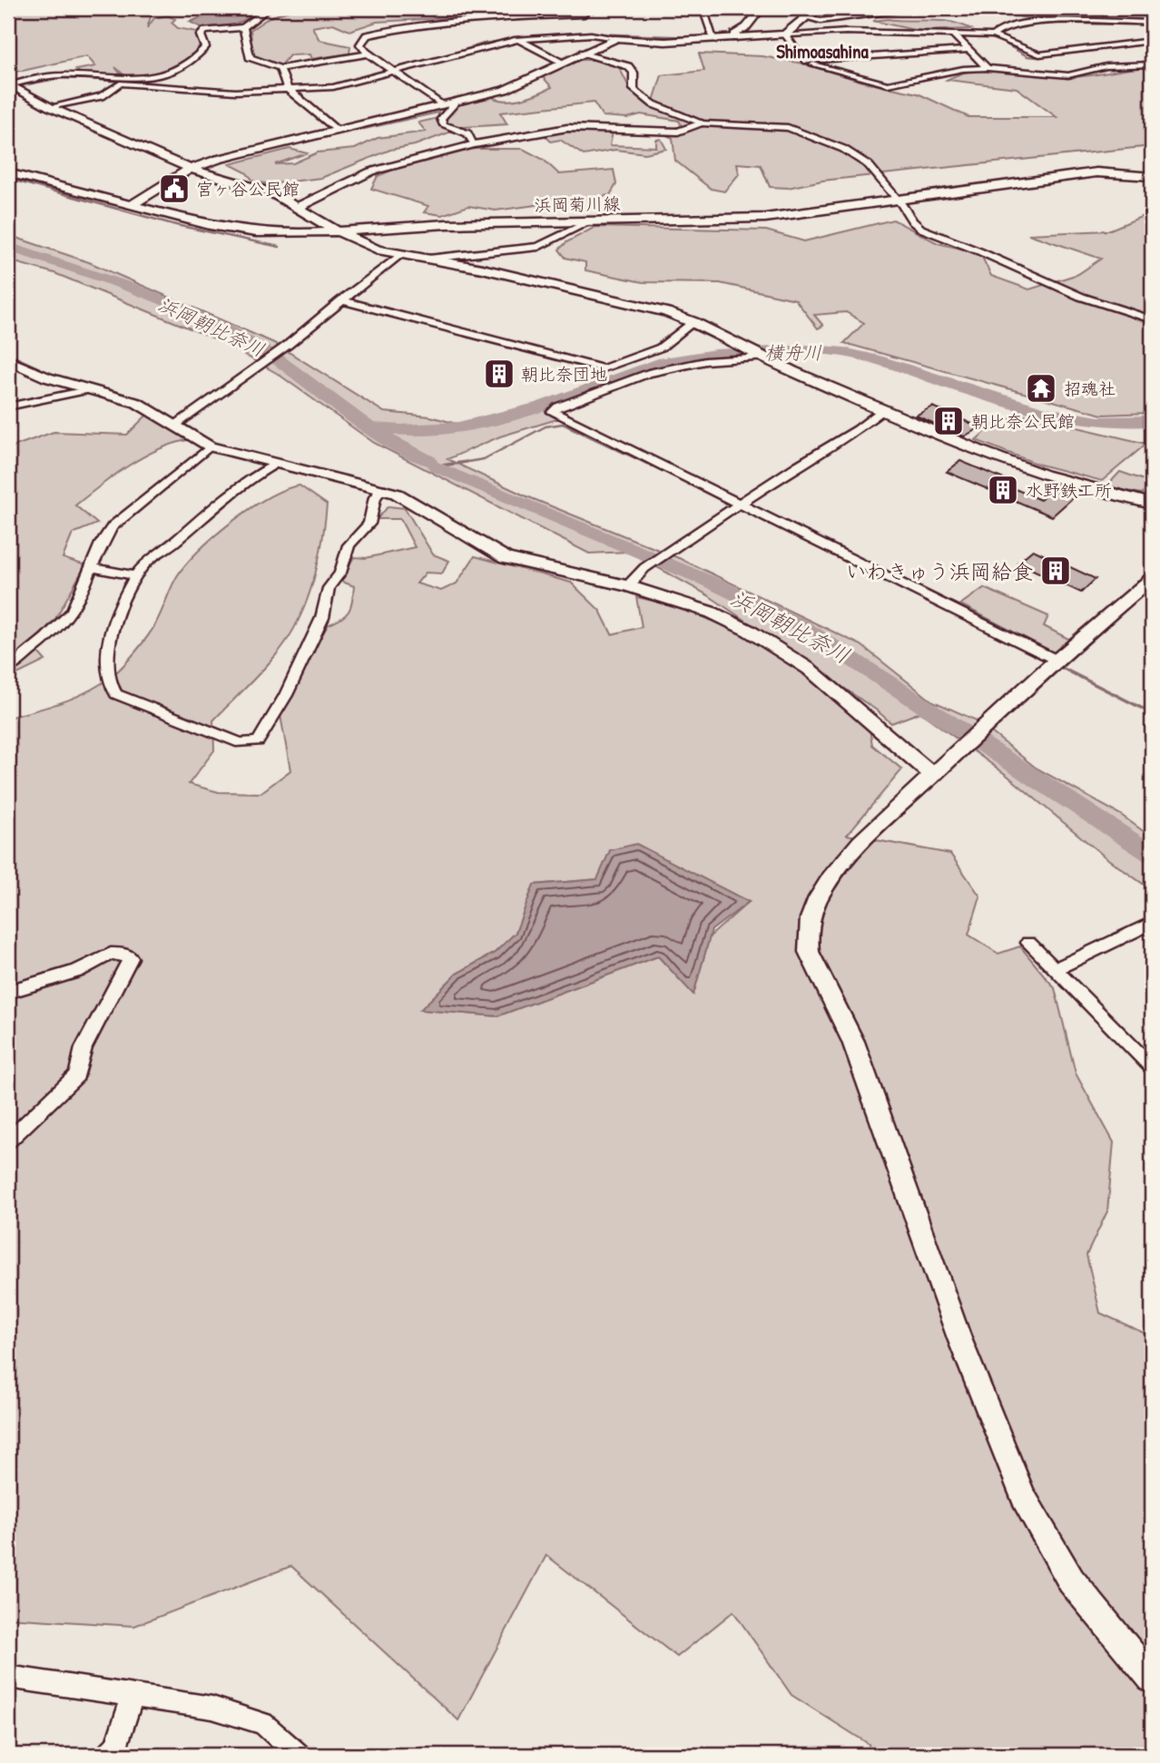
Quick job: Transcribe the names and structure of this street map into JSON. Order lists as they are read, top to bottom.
{
  "streets": {
    "street": ["浜岡菊川線"]
  },
  "districts": ["Shimoasahina"],
  "water": ["浜岡朝比奈川", "横舟川"],
  "places": {
    "public building": ["宮ヶ谷公民館"],
    "building": [
      "朝比奈団地",
      "朝比奈公民館",
      "水野鉄工所",
      "いわきゅう浜岡給食"
    ],
    "temple": ["招魂社"]
  }
}
